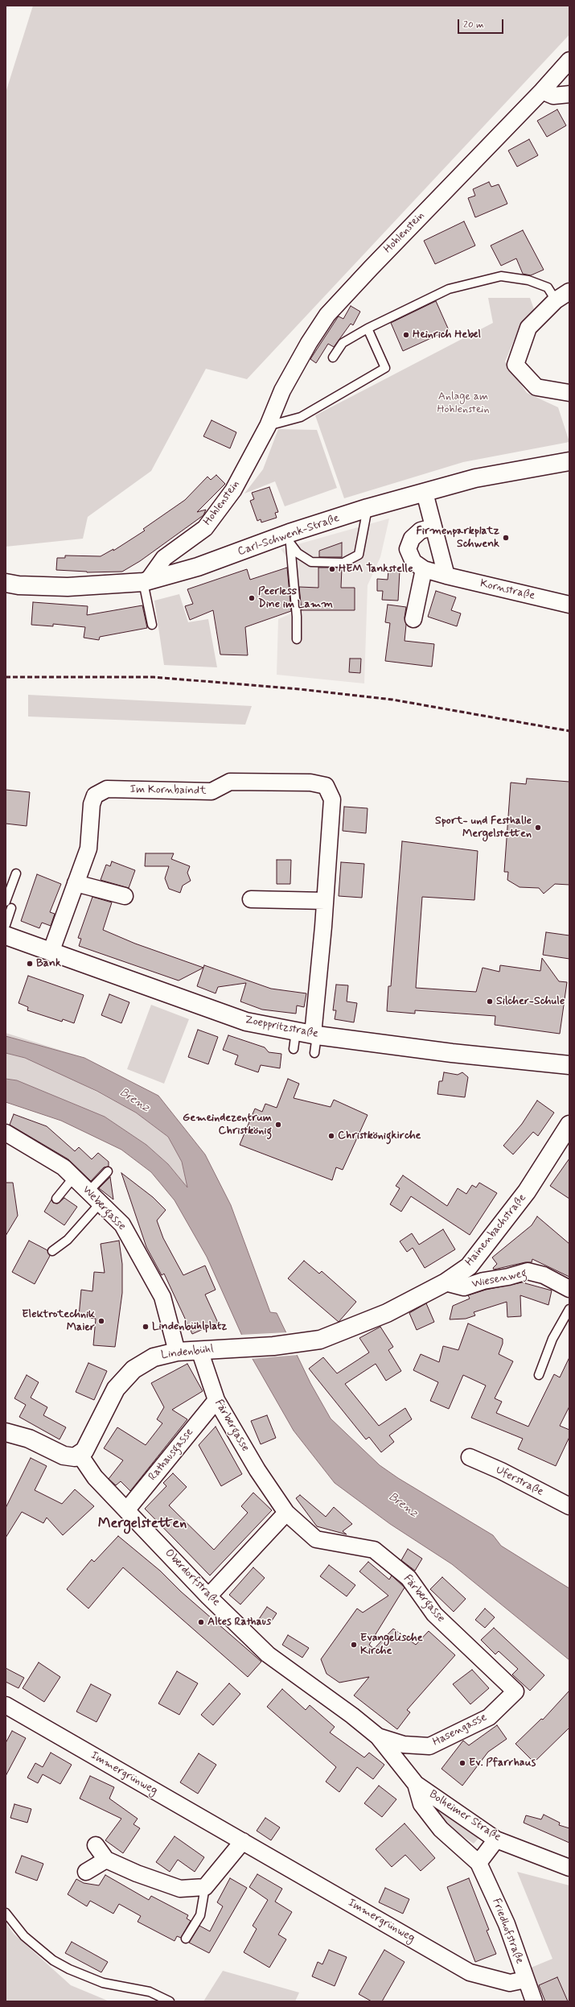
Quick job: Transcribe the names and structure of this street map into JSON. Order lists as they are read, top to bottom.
{
  "streets": {
    "main road": [
      "Carl-Schwenk-Straße",
      "Zoeppritzstraße",
      "Hainenbachstraße",
      "Lindenbühl"
    ],
    "street": [
      "Hohlenstein",
      "Kornstraße",
      "Im Kornbaindt",
      "Webergasse",
      "Wiesenweg",
      "Färbergasse",
      "Rathausgasse",
      "Uferstraße",
      "Oberdorfstraße",
      "Hasengasse",
      "Immergrünweg",
      "Bolheimer Straße",
      "Friedhofstraße"
    ]
  },
  "crossings": [
    ["Hohlenstein", "Carl-Schwenk-Straße"],
    ["Im Kornbaindt", "Zoeppritzstraße"],
    ["Webergasse", "Lindenbühl"],
    ["Hainenbachstraße", "Wiesenweg"],
    ["Hainenbachstraße", "Lindenbühl"],
    ["Lindenbühl", "Färbergasse"],
    ["Lindenbühl", "Oberdorfstraße"],
    ["Färbergasse", "Rathausgasse"],
    ["Färbergasse", "Hasengasse"],
    ["Rathausgasse", "Oberdorfstraße"],
    ["Oberdorfstraße", "Hasengasse"],
    ["Oberdorfstraße", "Bolheimer Straße"],
    ["Oberdorfstraße", "Friedhofstraße"],
    ["Immergrünweg", "Friedhofstraße"],
    ["Bolheimer Straße", "Friedhofstraße"]
  ],
  "districts": ["Mergelstetten"],
  "water": ["Brenz"],
  "parks": ["Anlage am Hohlenstein"],
  "places": [
    "Heinrich Hebel",
    "Firmenparkplatz Schwenk",
    "HEM Tankstelle",
    "Peerless Dine im Lamm",
    "Sport- und Festhalle Mergelstetten",
    "Bank",
    "Silcher-Schule",
    "Gemeindezentrum Christkönig",
    "Christkönigkirche",
    "Elektrotechnik Maier",
    "Lindenbühlplatz",
    "Altes Rathaus",
    "Evangelische Kirche",
    "Ev. Pfarrhaus"
  ],
  "scale_bar": "20 m"
}
